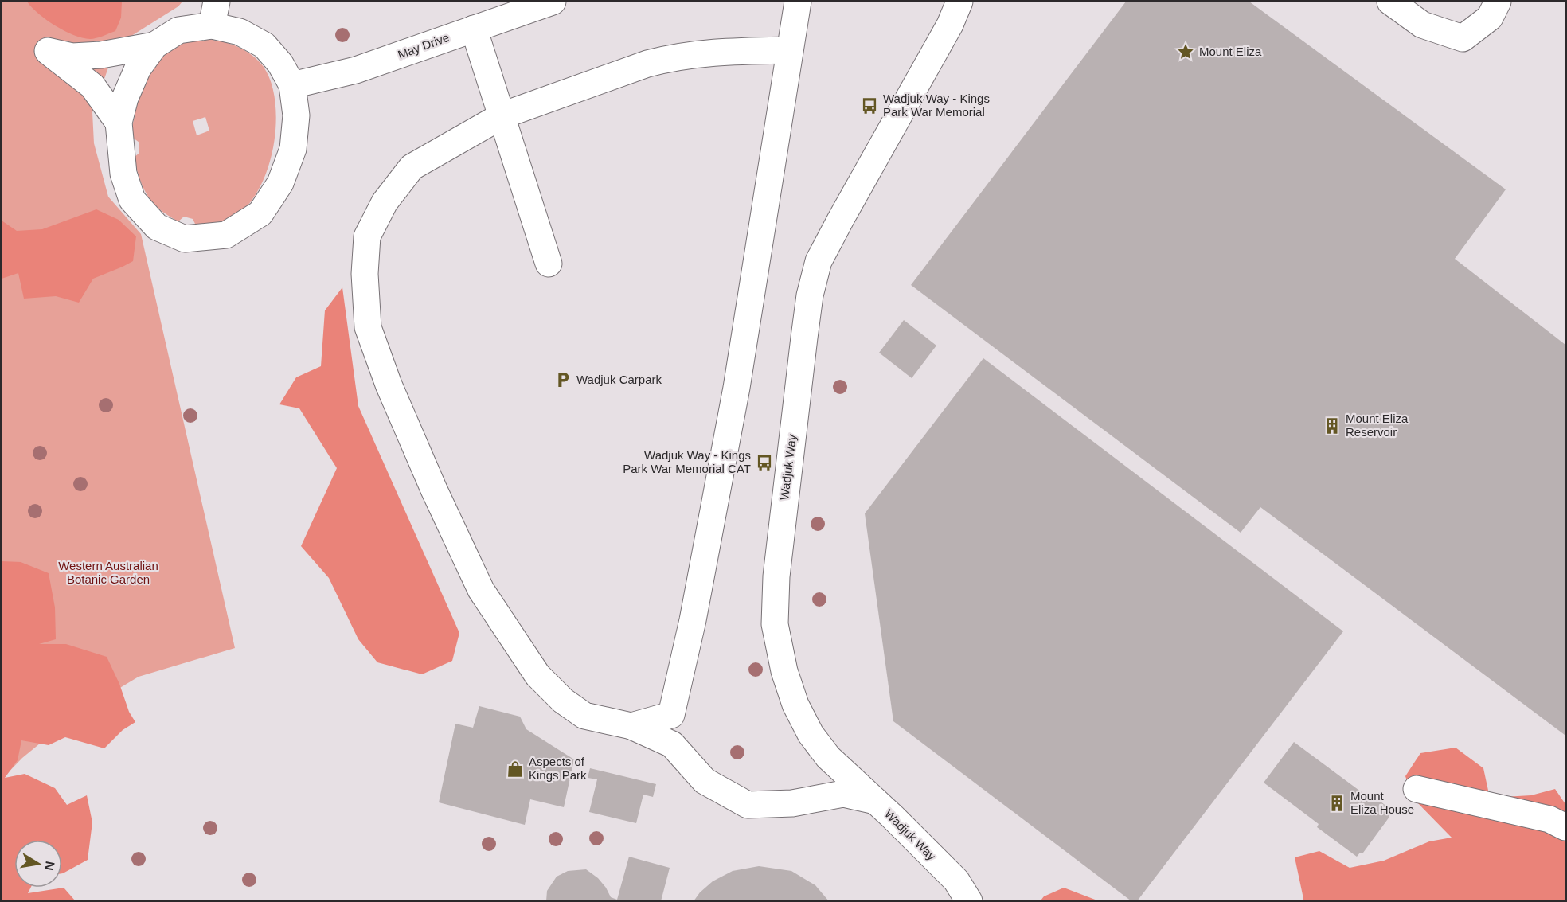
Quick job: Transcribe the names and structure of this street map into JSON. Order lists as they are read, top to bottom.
{
  "streets": {
    "street": ["May Drive", "Wadjuk Way"]
  },
  "parks": ["Western Australian Botanic Garden"],
  "places": {
    "place": ["Mount Eliza"],
    "bus stop": ["Wadjuk Way - Kings Park War Memorial", "Wadjuk Way - Kings Park War Memorial CAT"],
    "parking": ["Wadjuk Carpark"],
    "building": ["Mount Eliza Reservoir", "Mount Eliza House"],
    "shop": ["Aspects of Kings Park"]
  },
  "north": "right"
}
